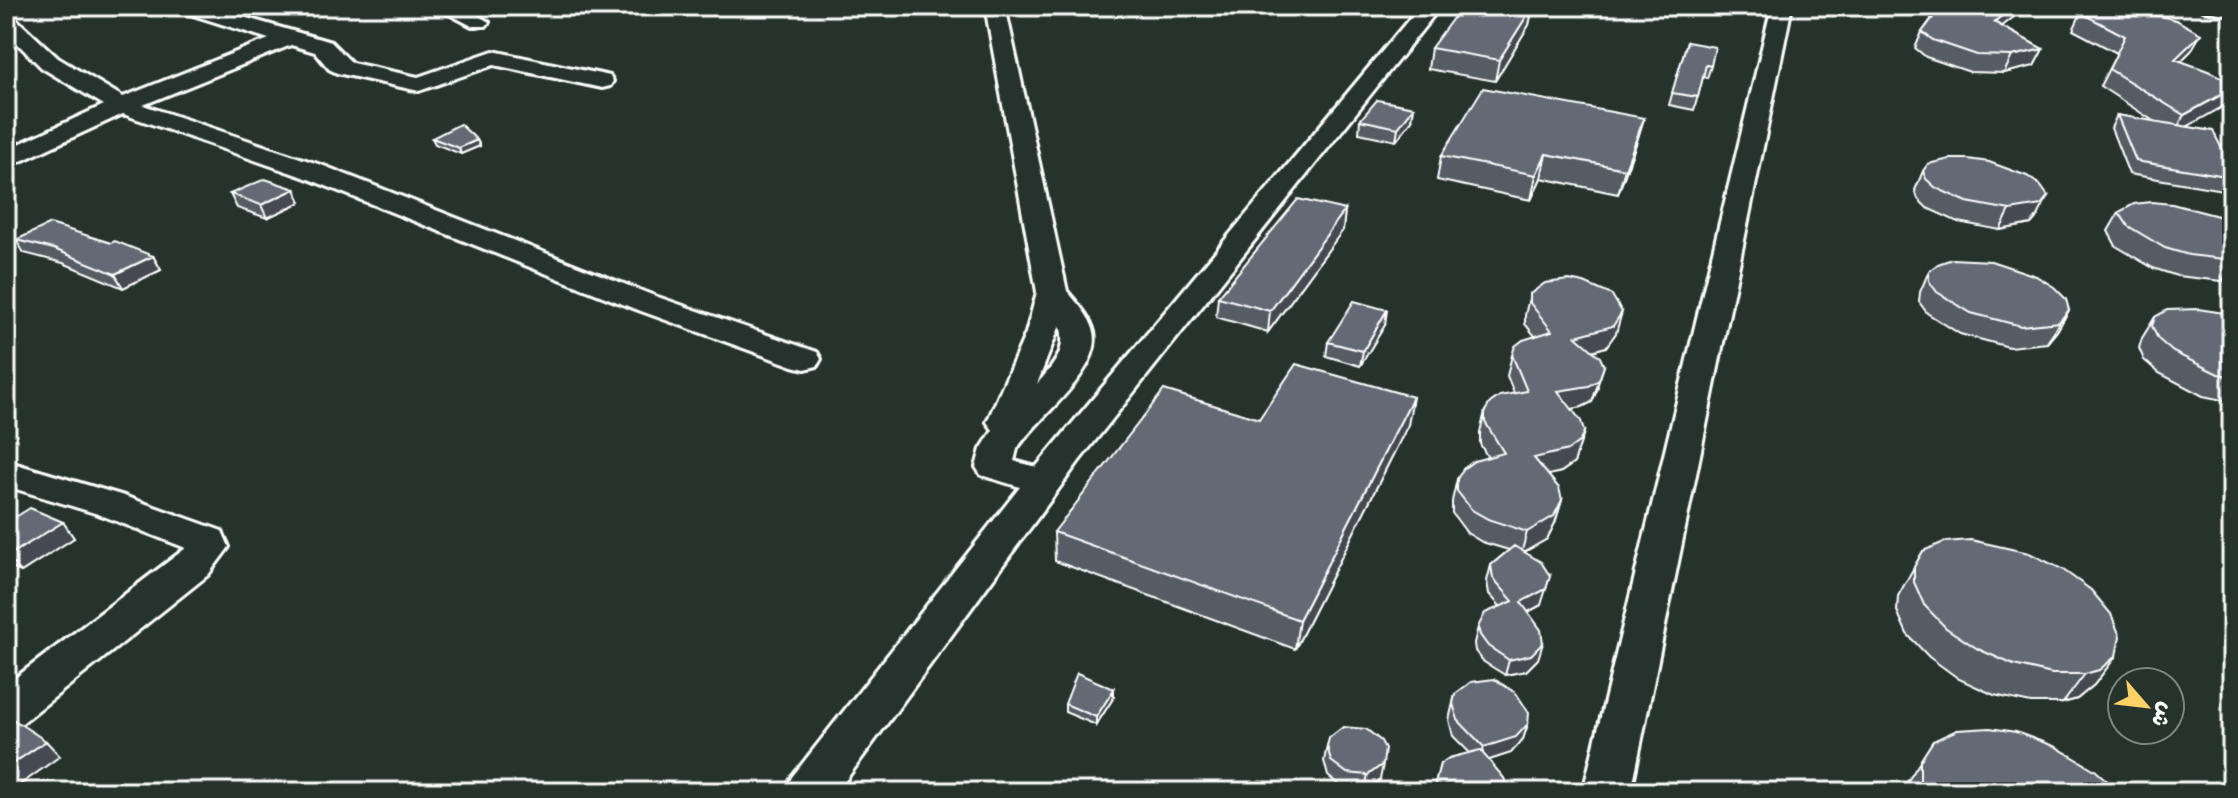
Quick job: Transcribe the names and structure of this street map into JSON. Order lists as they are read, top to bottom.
{
  "north": "bottom right"
}
